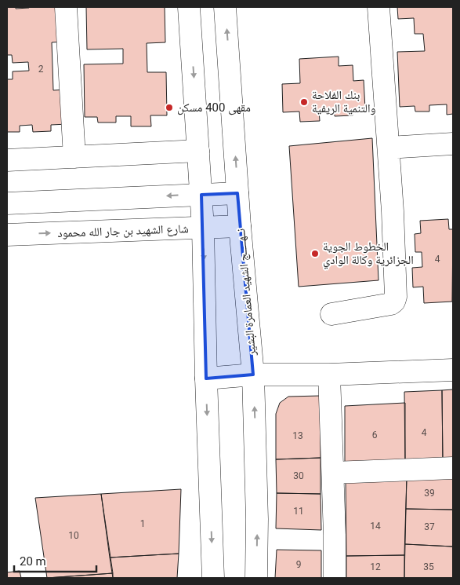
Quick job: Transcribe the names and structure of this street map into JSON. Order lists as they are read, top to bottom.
{
  "streets": {
    "street": ["شارع الشهيد بن جار الله محمود", "نــهـــــج الشهيد العمامرة البشير"]
  },
  "crossings": [
    ["شارع الشهيد بن جار الله محمود", "نــهـــــج الشهيد العمامرة البشير"]
  ],
  "places": ["بنك الفلاحة والتنمية الريفية", "مقهى 400 مسكن", "الخطوط الجوية الجزائرية وكالة الوادي"],
  "house_numbers": [
    "2",
    "4",
    "4",
    "6",
    "13",
    "30",
    "39",
    "11",
    "1",
    "14",
    "37",
    "10",
    "9",
    "12",
    "35"
  ],
  "scale_bar": "20 m"
}
